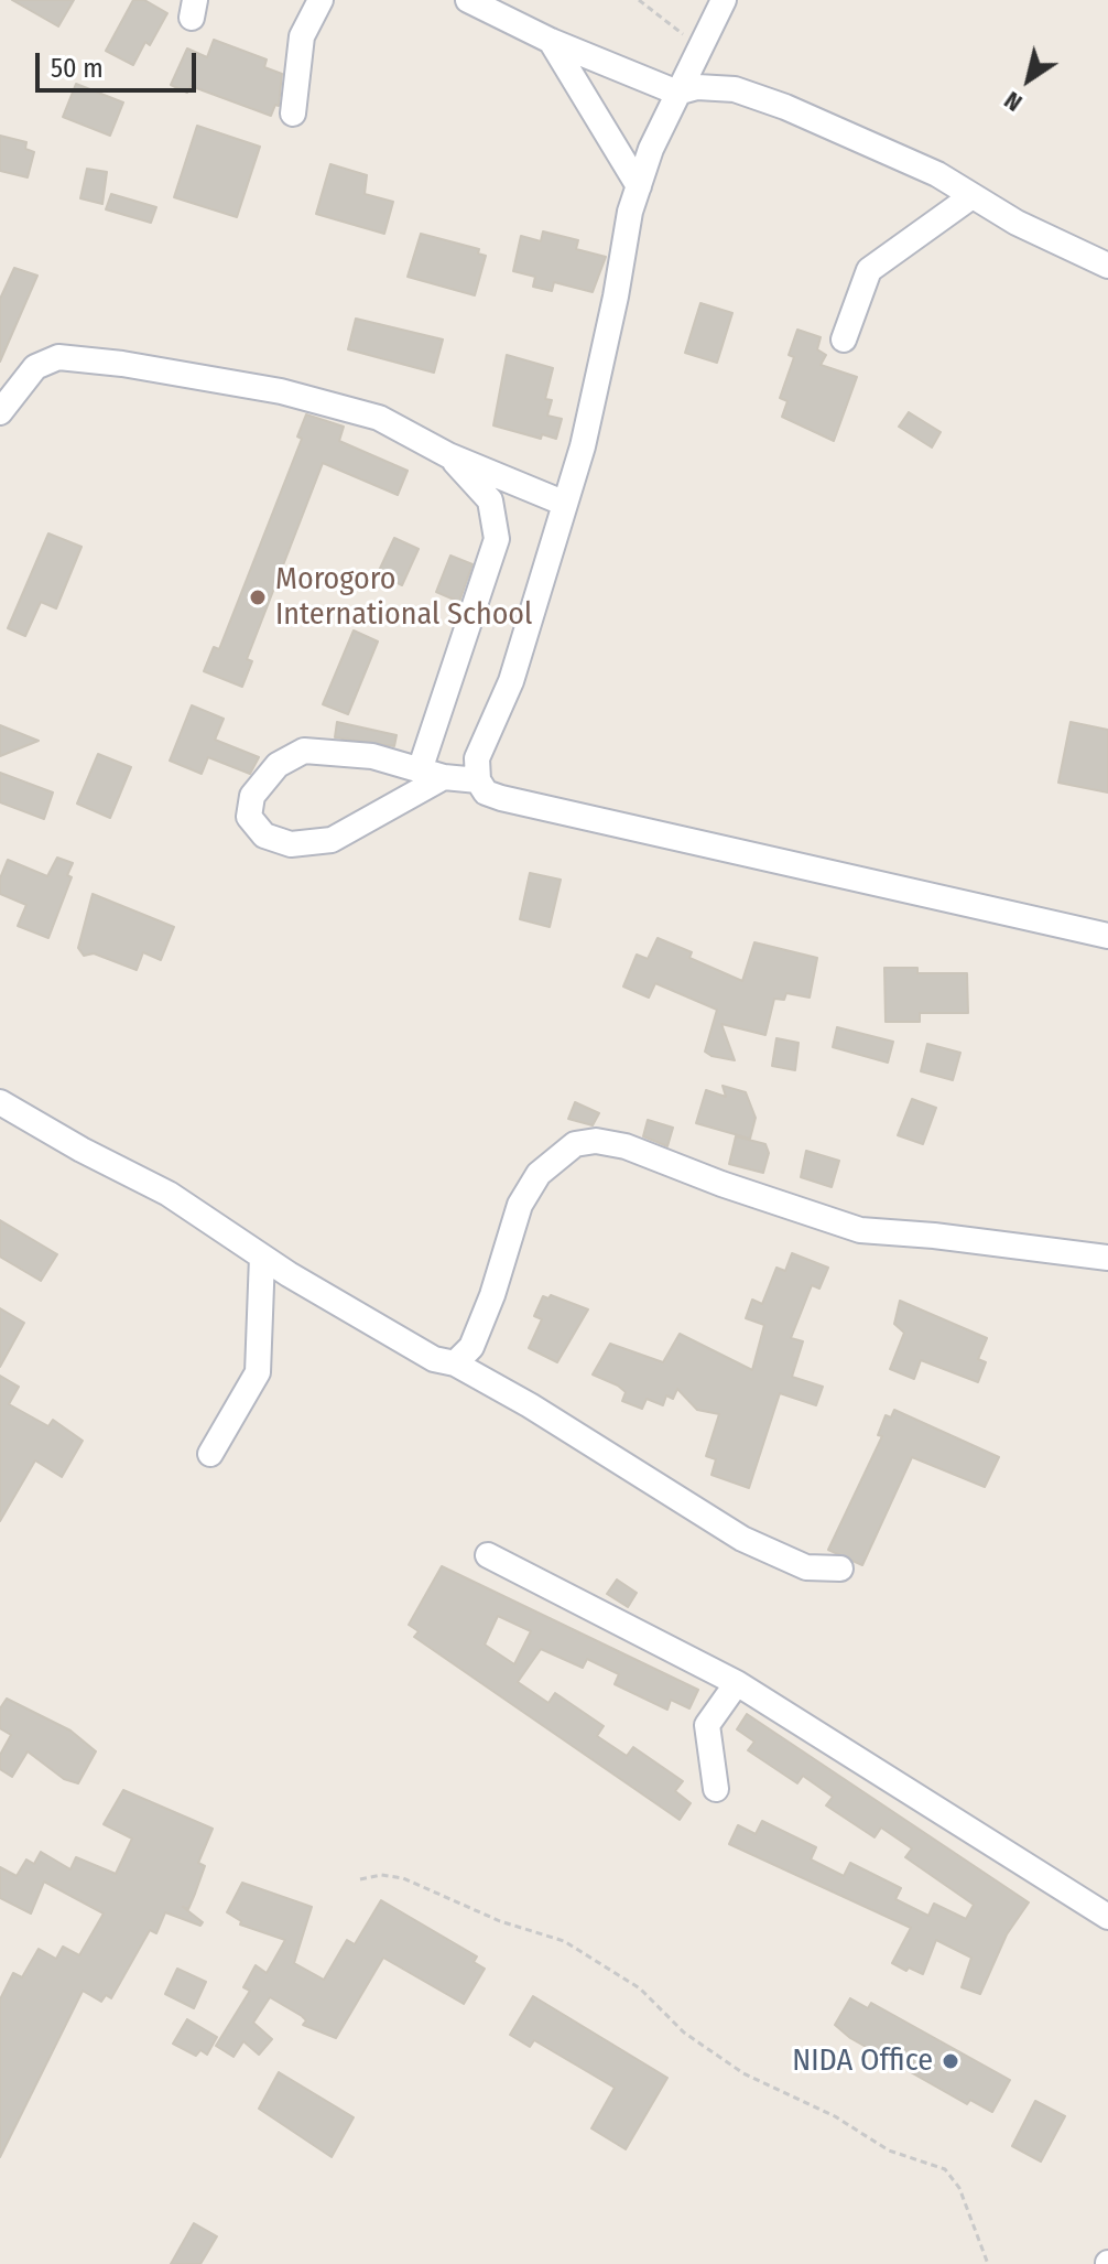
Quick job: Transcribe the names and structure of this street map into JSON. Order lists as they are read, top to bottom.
{
  "places": ["Morogoro International School", "NIDA Office"],
  "scale_bar": "50 m",
  "north": "bottom left"
}
